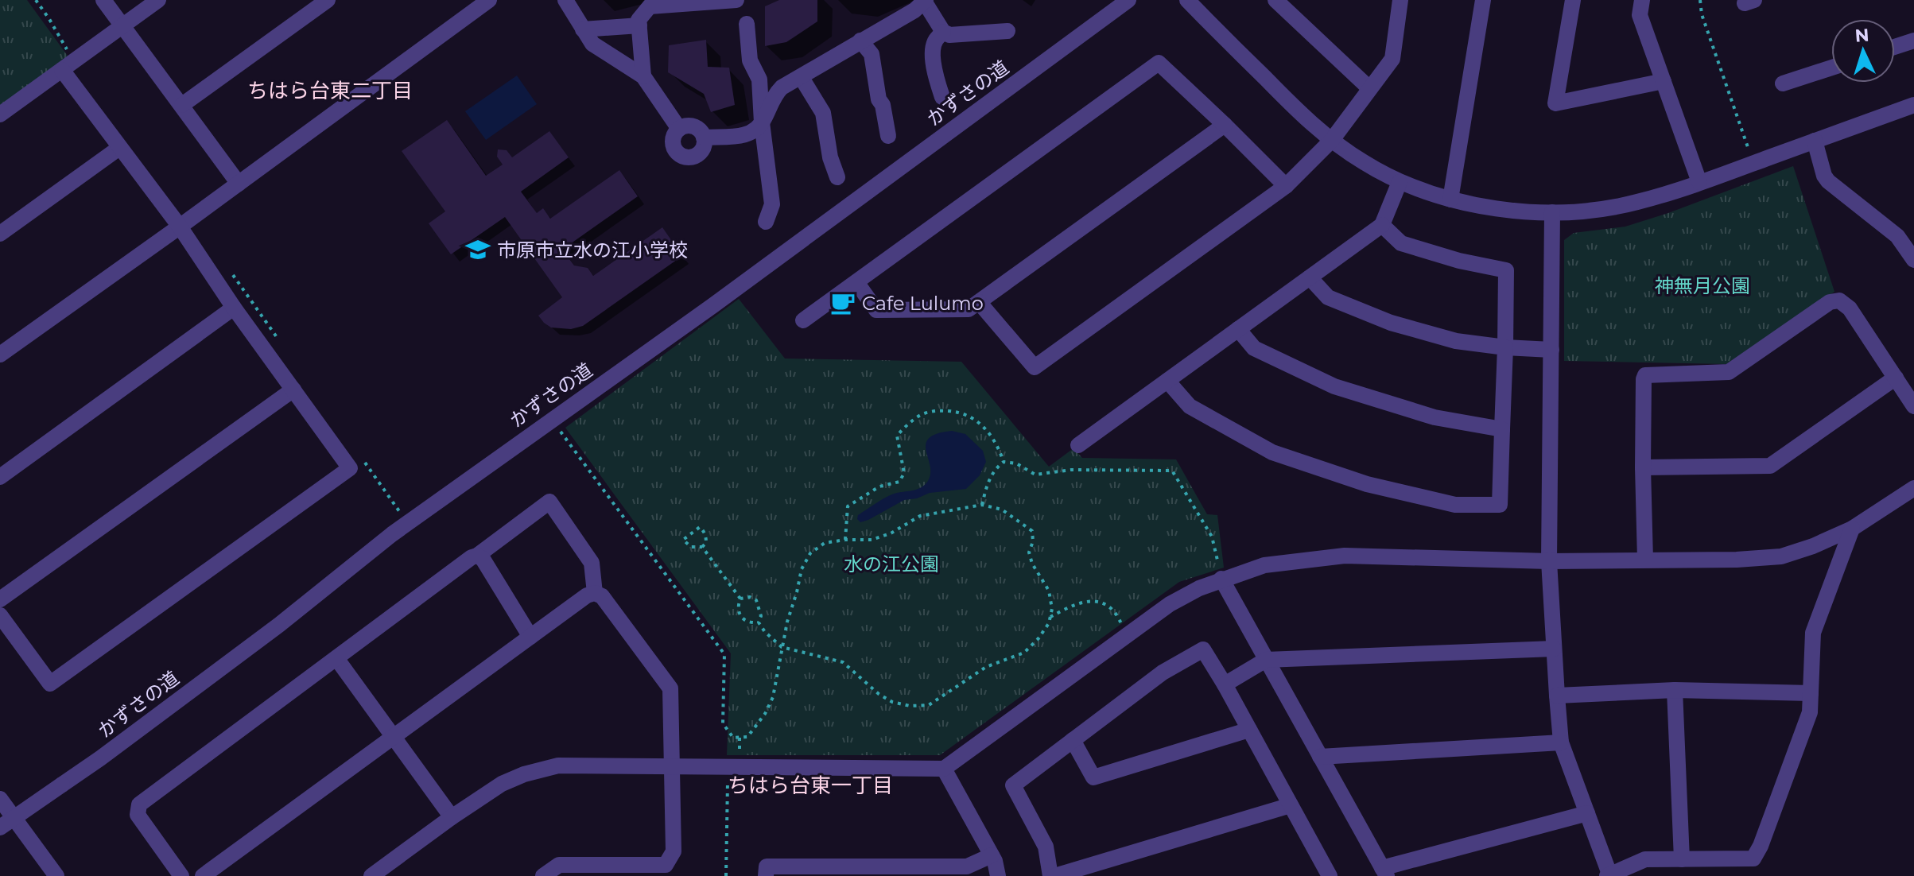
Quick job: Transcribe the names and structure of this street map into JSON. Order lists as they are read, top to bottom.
{
  "streets": {
    "street": ["かずさの道"]
  },
  "districts": ["ちはら台東二丁目", "ちはら台東一丁目"],
  "parks": ["神無月公園", "水の江公園"],
  "places": {
    "school or university": ["市原市立水の江小学校"],
    "cafe": ["Cafe Lulumo"]
  },
  "north": "top"
}
